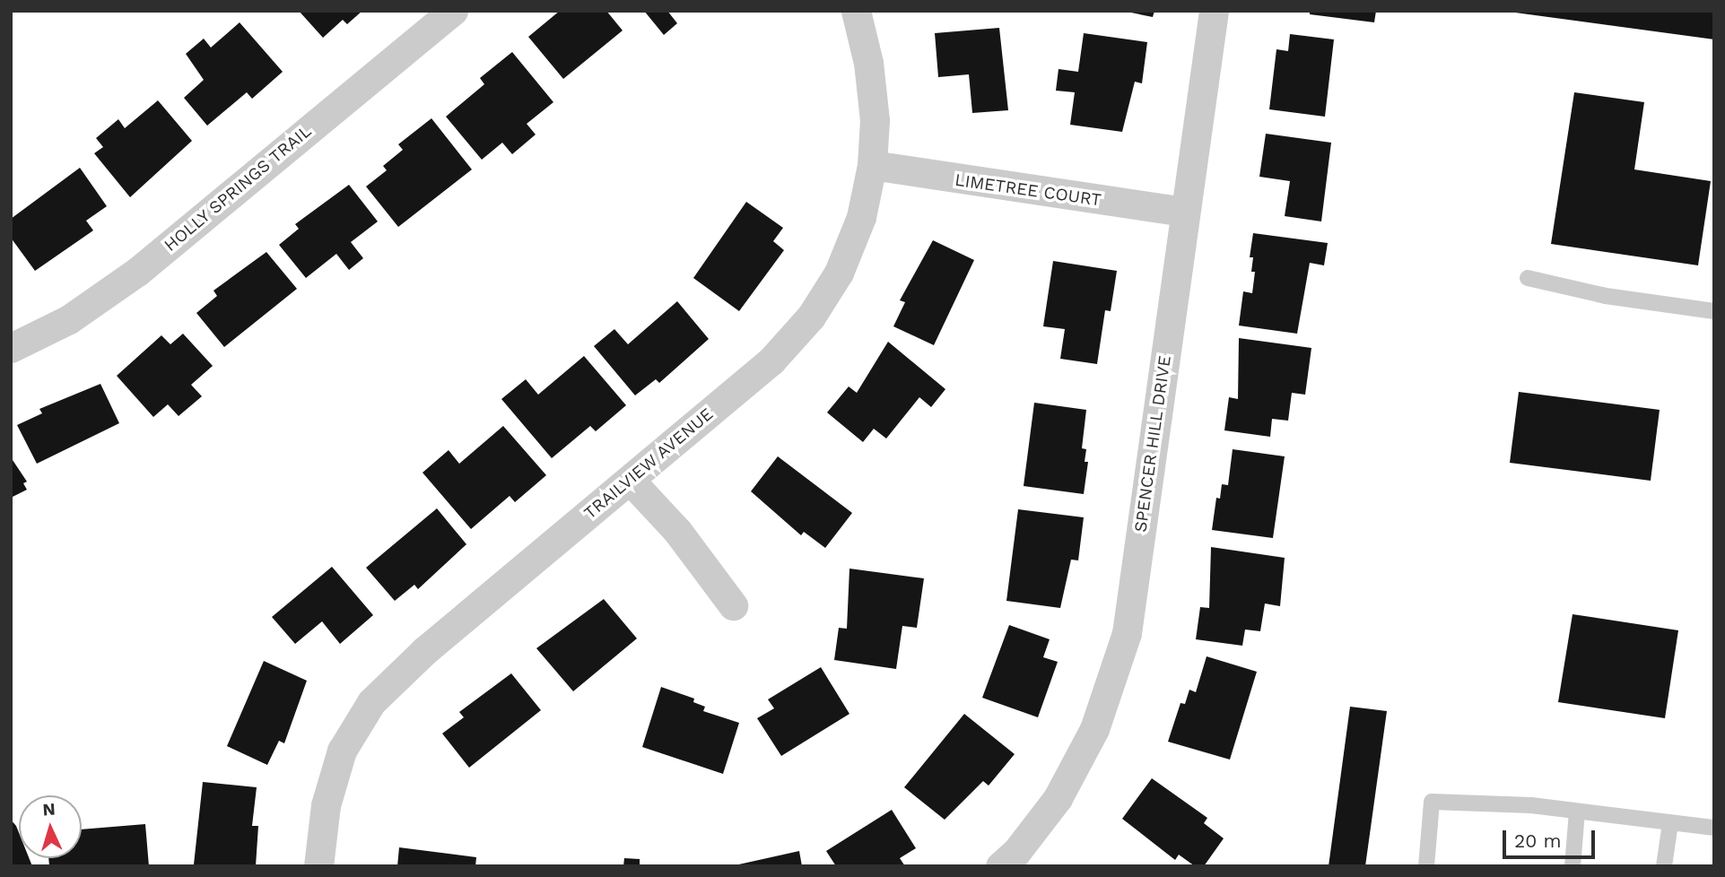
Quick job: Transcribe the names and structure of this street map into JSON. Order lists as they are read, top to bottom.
{
  "streets": {
    "street": [
      "HOLLY SPRINGS TRAIL",
      "LIMETREE COURT",
      "SPENCER HILL DRIVE",
      "TRAILVIEW AVENUE"
    ]
  },
  "crossings": [
    ["LIMETREE COURT", "SPENCER HILL DRIVE"],
    ["LIMETREE COURT", "TRAILVIEW AVENUE"]
  ],
  "scale_bar": "20 m",
  "north": "top"
}
